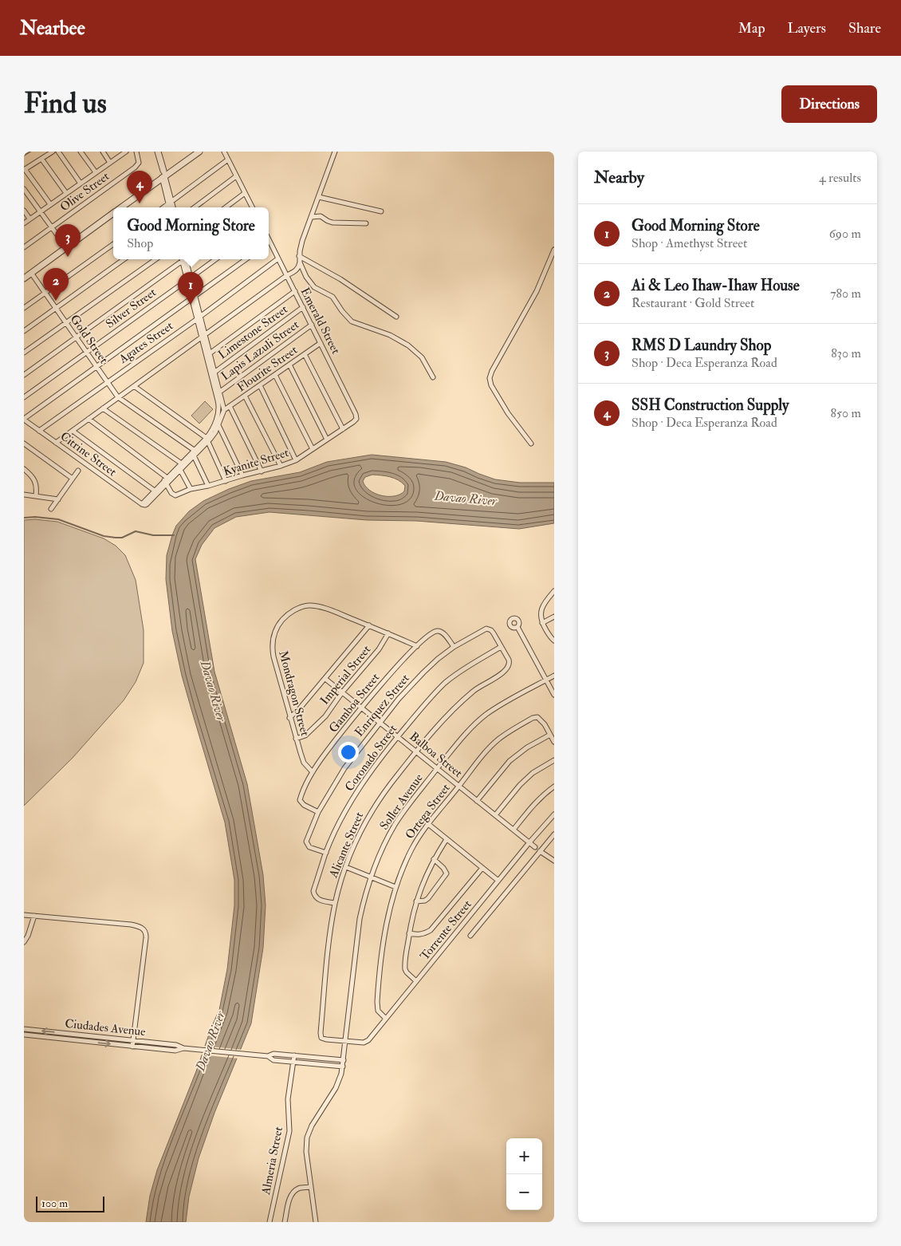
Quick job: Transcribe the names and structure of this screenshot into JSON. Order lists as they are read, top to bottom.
{
  "streets": {
    "street": [
      "Olive Street",
      "Silver Street",
      "Emerald Street",
      "Limestone Street",
      "Gold Street",
      "Agates Street",
      "Lapis Lazuli Street",
      "Flourite Street",
      "Citrine Street",
      "Kyanite Street",
      "Imperial Street",
      "Mondragon Street",
      "Gamboa Street",
      "Enriquez Street",
      "Balboa Street",
      "Coronado Street",
      "Soller Avenue",
      "Ortega Street",
      "Alicante Street",
      "Torrente Street",
      "Ciudades Avenue",
      "Almeria Street"
    ]
  },
  "crossings": [
    ["Silver Street", "Gold Street"],
    ["Emerald Street", "Limestone Street"],
    ["Emerald Street", "Agates Street"],
    ["Emerald Street", "Lapis Lazuli Street"],
    ["Emerald Street", "Flourite Street"],
    ["Emerald Street", "Kyanite Street"],
    ["Gold Street", "Agates Street"],
    ["Agates Street", "Citrine Street"],
    ["Imperial Street", "Mondragon Street"],
    ["Imperial Street", "Balboa Street"],
    ["Mondragon Street", "Gamboa Street"],
    ["Gamboa Street", "Enriquez Street"],
    ["Gamboa Street", "Balboa Street"],
    ["Enriquez Street", "Balboa Street"],
    ["Enriquez Street", "Coronado Street"],
    ["Enriquez Street", "Alicante Street"],
    ["Balboa Street", "Coronado Street"],
    ["Balboa Street", "Soller Avenue"],
    ["Balboa Street", "Ortega Street"],
    ["Balboa Street", "Alicante Street"],
    ["Balboa Street", "Torrente Street"],
    ["Coronado Street", "Alicante Street"],
    ["Soller Avenue", "Alicante Street"],
    ["Soller Avenue", "Torrente Street"],
    ["Soller Avenue", "Ciudades Avenue"],
    ["Ortega Street", "Torrente Street"],
    ["Alicante Street", "Torrente Street"],
    ["Ciudades Avenue", "Almeria Street"]
  ],
  "water": ["Davao River"],
  "scale_bar": "100 m",
  "page": {
    "header": "Nearbee",
    "nav": ["Map", "Layers", "Share"],
    "buttons": "Directions",
    "title": "Find us",
    "heading": ["Nearby", "4 results"],
    "pins": [
      "4",
      "3",
      "2",
      "1"
    ],
    "list": [
      {
        "mark": "1",
        "name": "Good Morning Store",
        "note": "Shop · Amethyst Street",
        "value": "690 m"
      },
      {
        "mark": "2",
        "name": "Ai & Leo Ihaw-Ihaw House",
        "note": "Restaurant · Gold Street",
        "value": "780 m"
      },
      {
        "mark": "3",
        "name": "RMS D Laundry Shop",
        "note": "Shop · Deca Esperanza Road",
        "value": "830 m"
      },
      {
        "mark": "4",
        "name": "SSH Construction Supply",
        "note": "Shop · Deca Esperanza Road",
        "value": "850 m"
      }
    ],
    "popup": ["Good Morning Store", "Shop"],
    "map_buttons": ["+", "−"],
    "scale": "100 m"
  }
}
